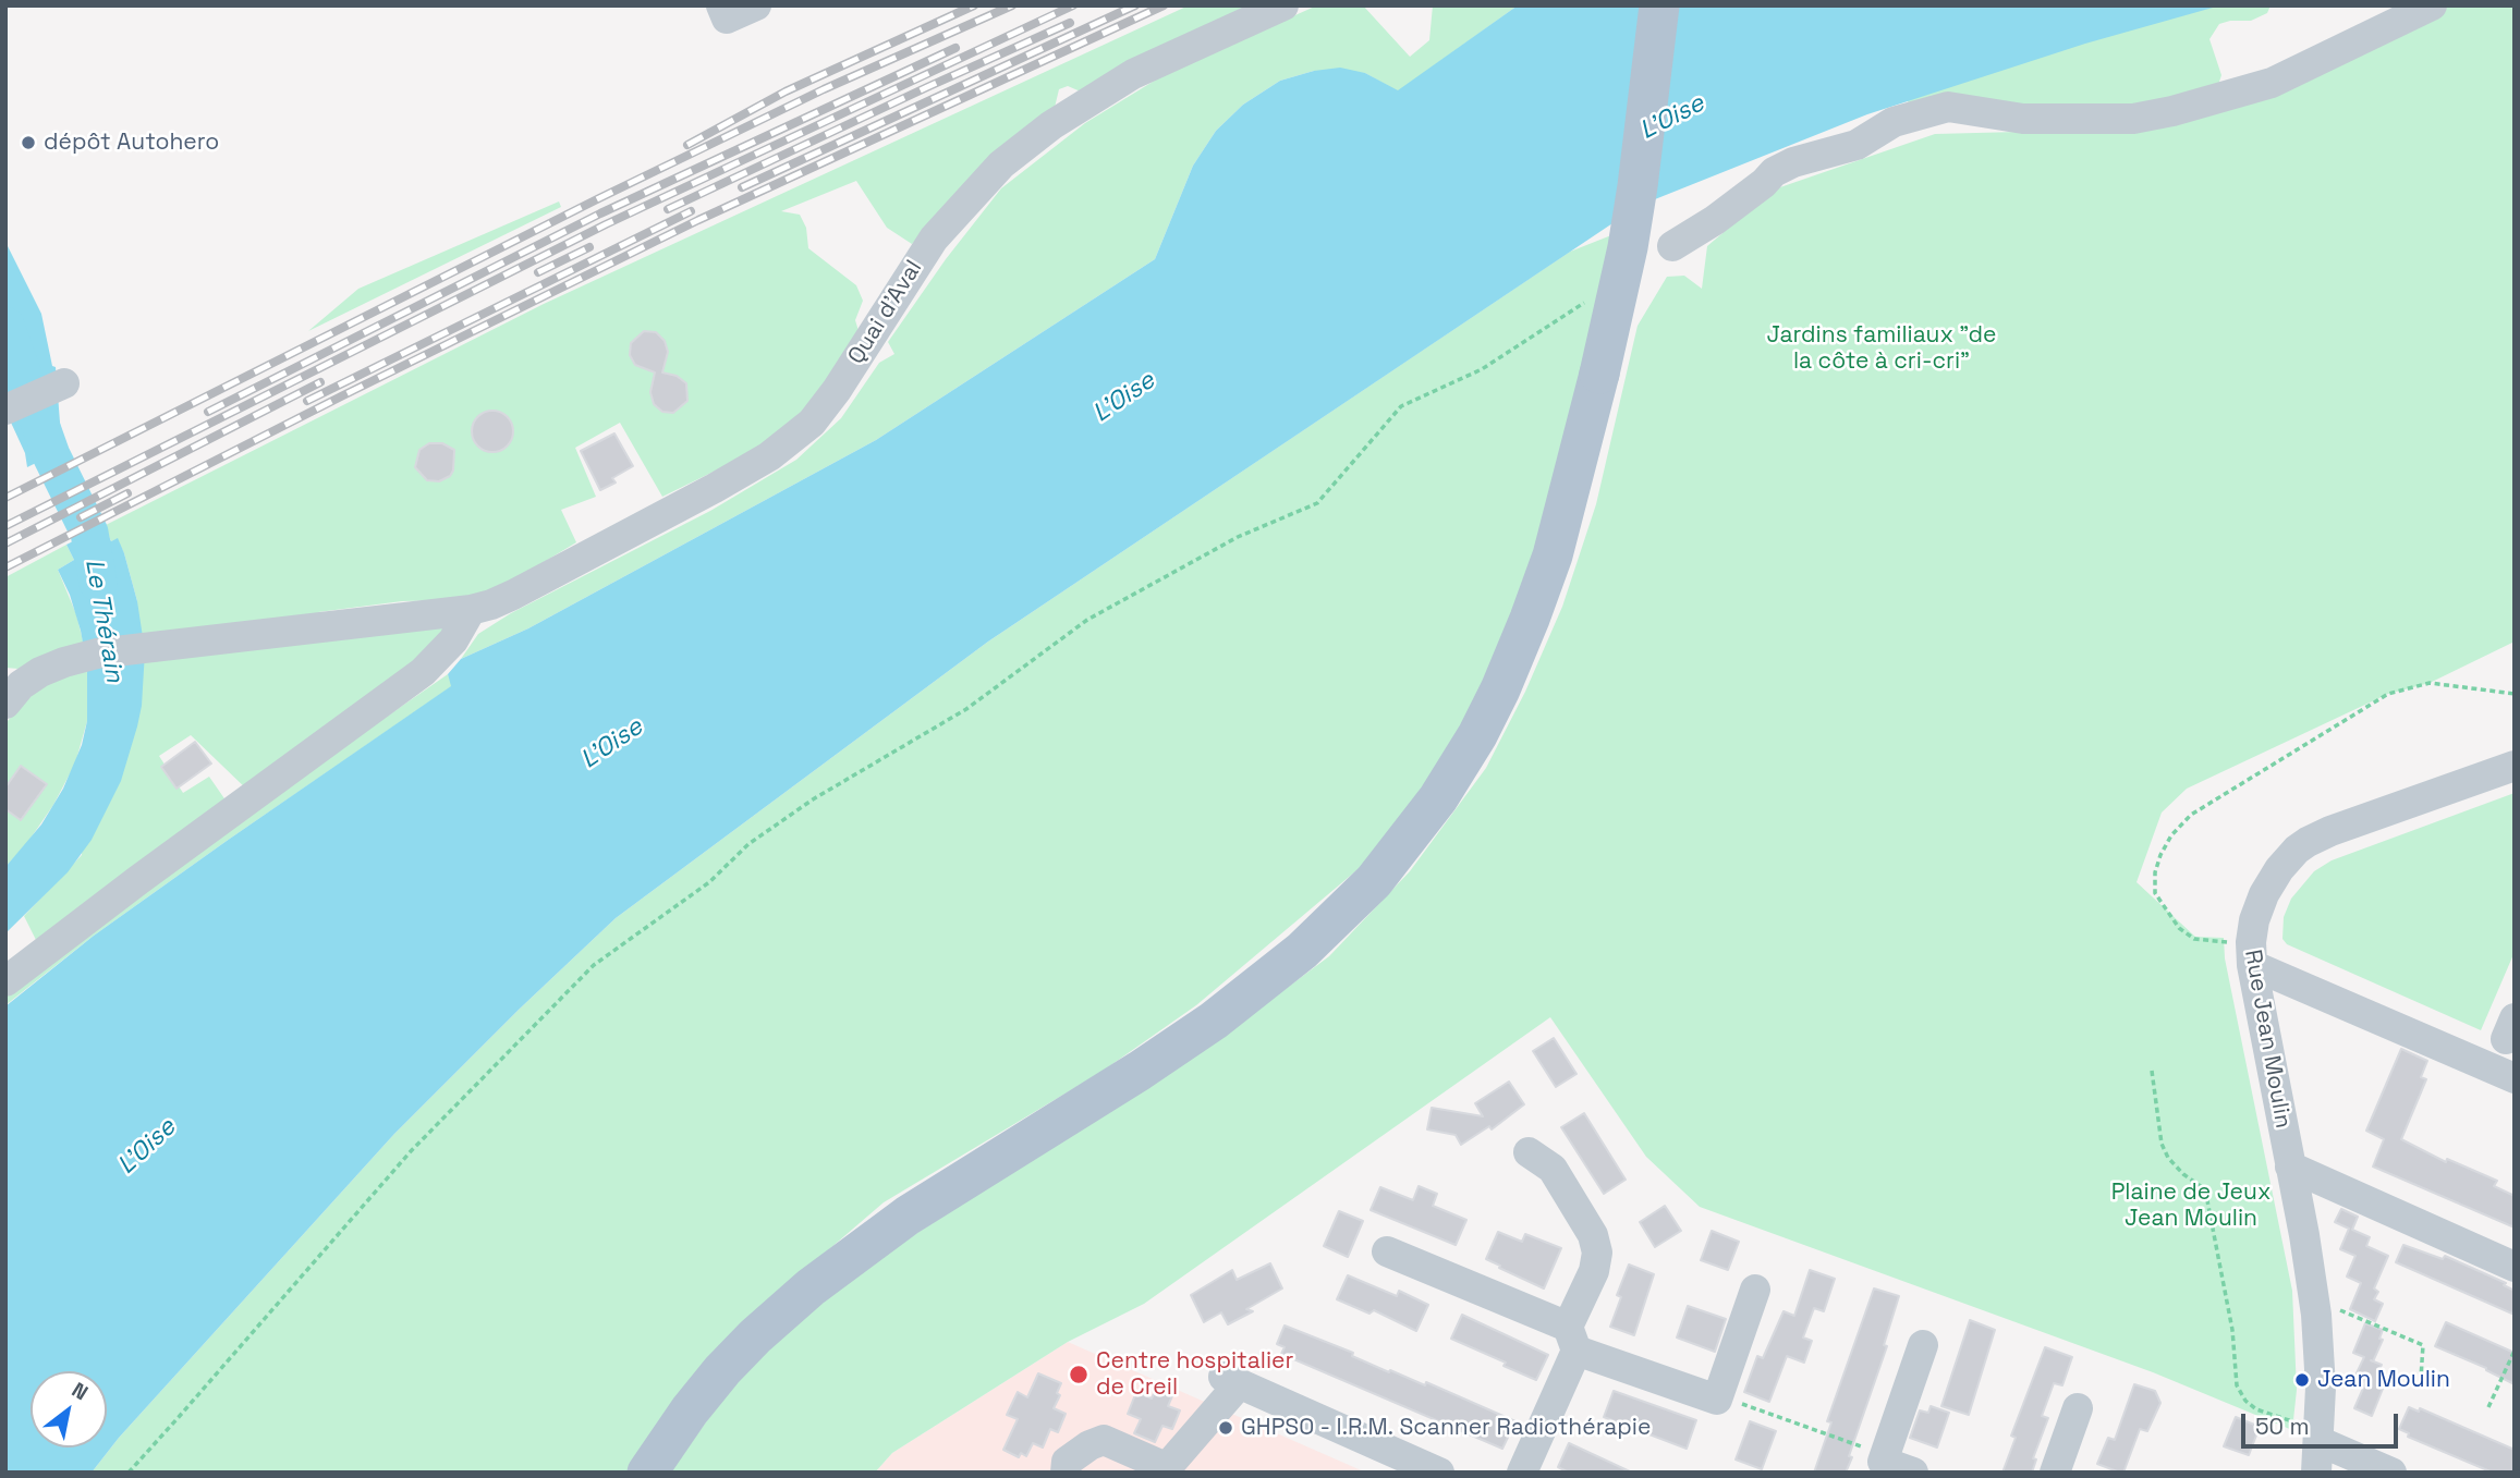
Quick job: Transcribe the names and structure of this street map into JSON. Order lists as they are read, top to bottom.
{
  "streets": {
    "street": ["Quai d'Aval", "Rue Jean Moulin"]
  },
  "water": ["L'Oise", "Le Thérain"],
  "parks": ["Jardins familiaux \"de la côte à cri-cri\"", "Plaine de Jeux Jean Moulin"],
  "places": [
    "dépôt Autohero",
    "Centre hospitalier de Creil",
    "Jean Moulin",
    "GHPSO - I.R.M. Scanner Radiothérapie"
  ],
  "scale_bar": "50 m",
  "north": "top right"
}
